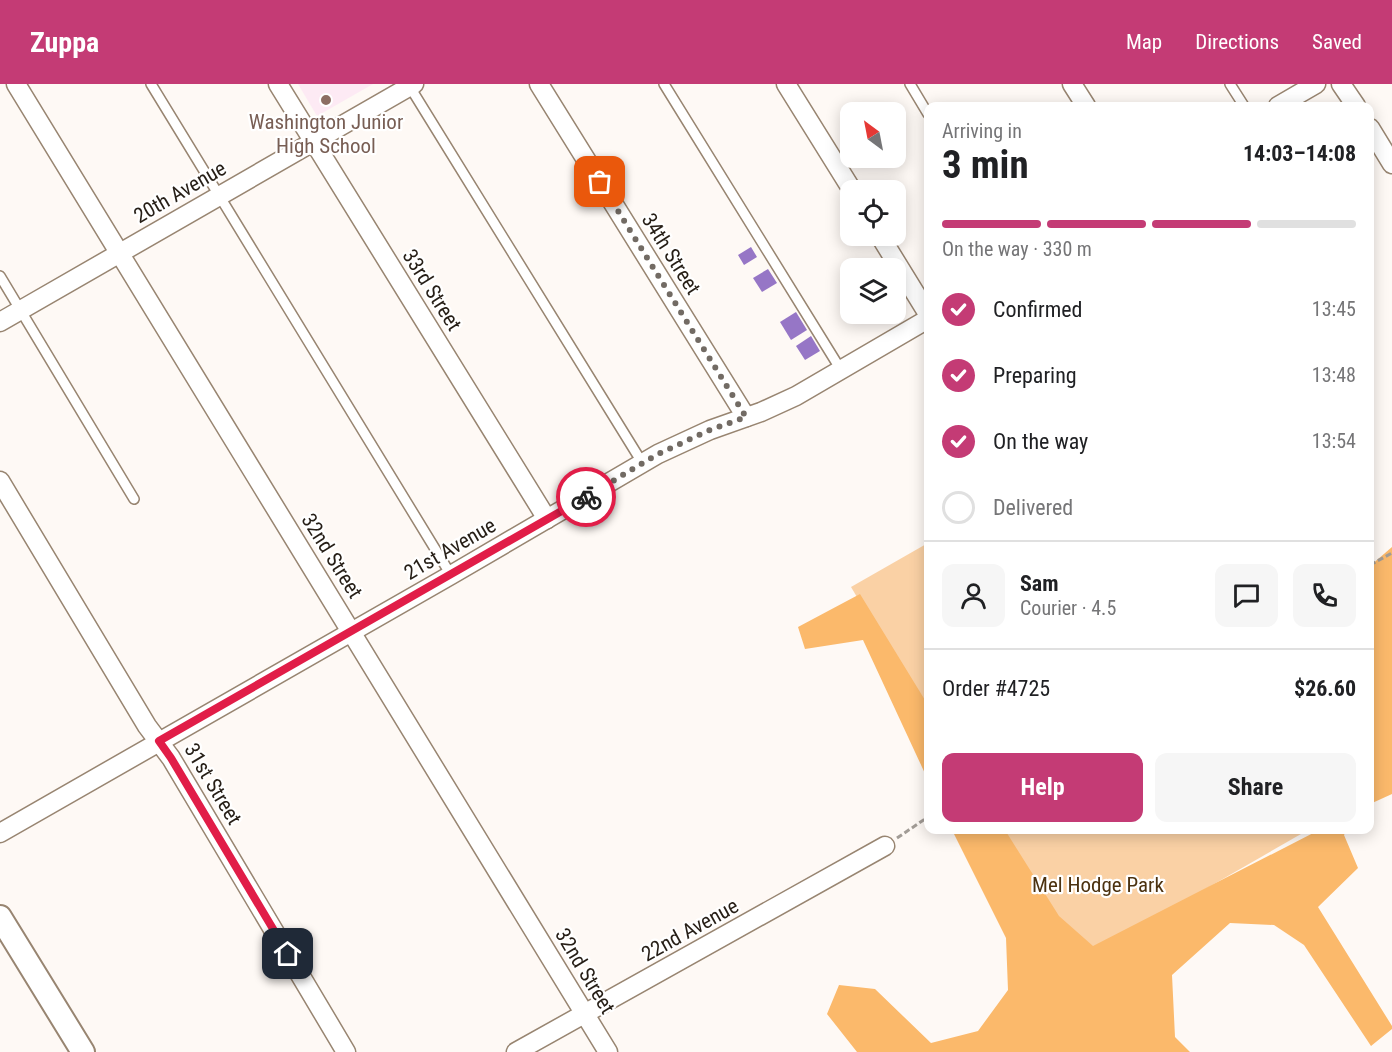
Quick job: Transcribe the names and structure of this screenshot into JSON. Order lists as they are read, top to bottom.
{
  "streets": {
    "street": [
      "20th Avenue",
      "34th Street",
      "33rd Street",
      "21st Avenue",
      "32nd Street",
      "31st Street",
      "22nd Avenue"
    ]
  },
  "crossings": [
    ["20th Avenue", "33rd Street"],
    ["20th Avenue", "32nd Street"],
    ["34th Street", "21st Avenue"],
    ["33rd Street", "21st Avenue"],
    ["21st Avenue", "32nd Street"],
    ["21st Avenue", "31st Street"],
    ["32nd Street", "22nd Avenue"]
  ],
  "parks": ["Mel Hodge Park"],
  "places": ["Washington Junior High School"],
  "north": "top left",
  "page": {
    "header": "Zuppa",
    "nav": ["Map", "Directions", "Saved"],
    "heading": ["3 min", "Arriving in", "14:03–14:08"],
    "panel": [
      "Sam",
      "Courier · 4.5",
      "Order #4725",
      "$26.60"
    ],
    "bar": "On the way · 330 m",
    "list": [
      ["Confirmed", "13:45"],
      ["Preparing", "13:48"],
      ["On the way", "13:54"],
      "Delivered"
    ],
    "buttons": ["Help", "Share"]
  }
}
